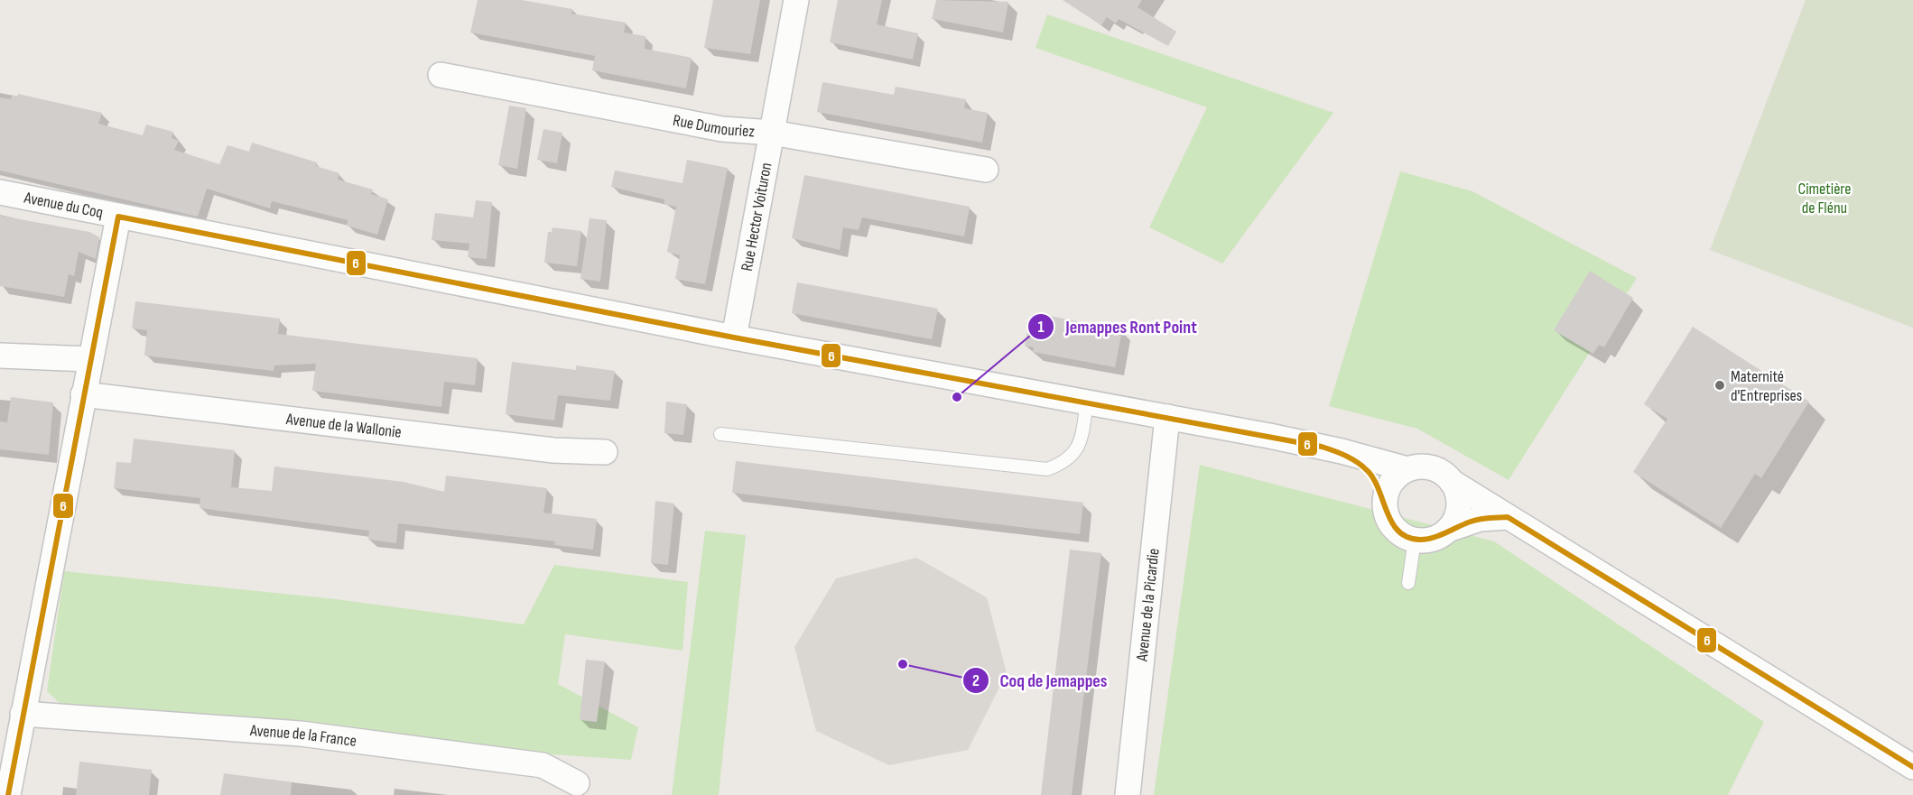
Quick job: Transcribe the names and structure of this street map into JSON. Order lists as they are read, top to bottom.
{
  "streets": {
    "street": [
      "Rue Dumouriez",
      "Avenue du Coq",
      "Rue Hector Voituron",
      "Avenue de la Wallonie",
      "Avenue de la Picardie",
      "Avenue de la France"
    ]
  },
  "crossings": [
    ["Rue Dumouriez", "Rue Hector Voituron"],
    ["Avenue du Coq", "Rue Hector Voituron"],
    ["Avenue du Coq", "Avenue de la Picardie"]
  ],
  "parks": ["Cimetière de Flénu"],
  "places": ["Maternité d'Entreprises", "Jemappes Ront Point", "Coq de Jemappes"],
  "lines": ["transit line 6"]
}
